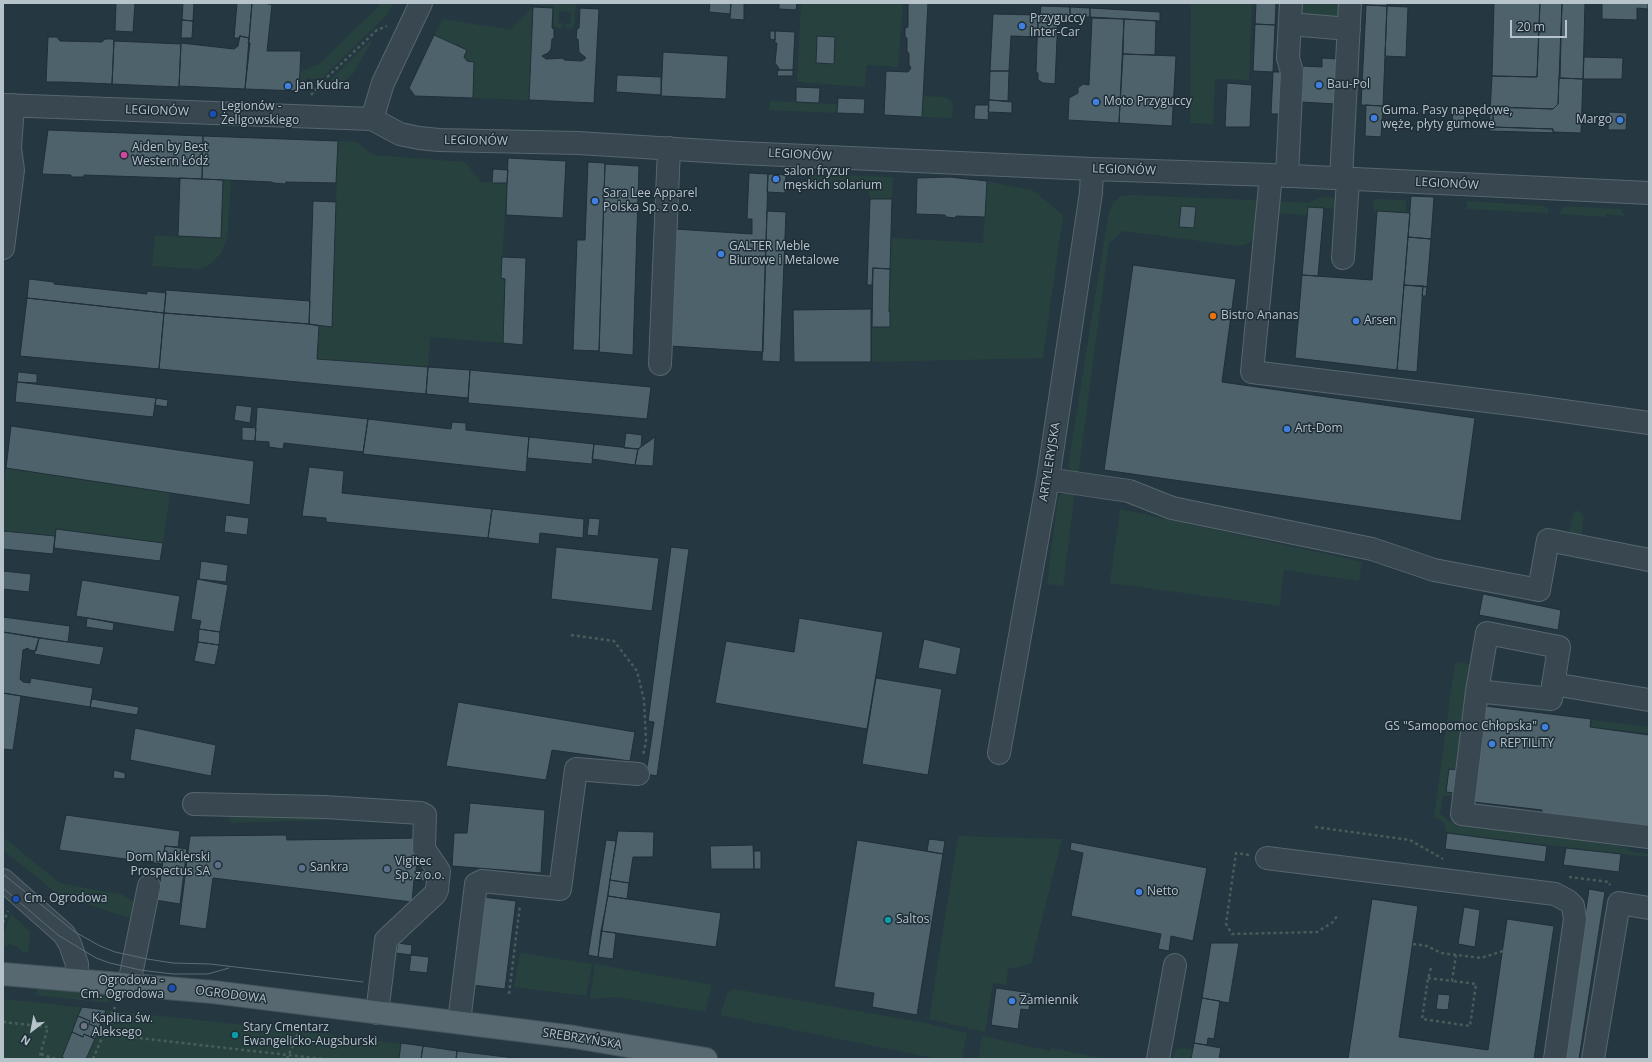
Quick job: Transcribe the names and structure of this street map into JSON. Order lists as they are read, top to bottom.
{
  "streets": {
    "main road": ["OGRODOWA", "SREBRZYŃSKA"],
    "street": ["LEGIONÓW", "ARTYLERYJSKA"]
  },
  "crossings": [
    ["LEGIONÓW", "ARTYLERYJSKA"],
    ["OGRODOWA", "SREBRZYŃSKA"]
  ],
  "places": [
    "Przyguccy Inter-Car",
    "Bau-Pol",
    "Jan Kudra",
    "Moto Przyguccy",
    "Legionów - Żeligowskiego",
    "Guma. Pasy napędowe, węże, płyty gumowe",
    "Margo",
    "Aiden by Best Western Łódź",
    "salon fryzur męskich solarium",
    "Sara Lee Apparel Polska Sp. z o.o.",
    "GALTER Meble Biurowe i Metalowe",
    "Bistro Ananas",
    "Arsen",
    "Art-Dom",
    "GS \"Samopomoc Chłopska\"",
    "REPTILiTY",
    "Dom Maklerski Prospectus SA",
    "Sankra",
    "Vigitec Sp. z o.o.",
    "Netto",
    "Cm. Ogrodowa",
    "Saltos",
    "Ogrodowa - Cm. Ogrodowa",
    "Zamiennik",
    "Kaplica św. Aleksego",
    "Stary Cmentarz Ewangelicko-Augsburski"
  ],
  "scale_bar": "20 m",
  "north": "bottom left"
}
